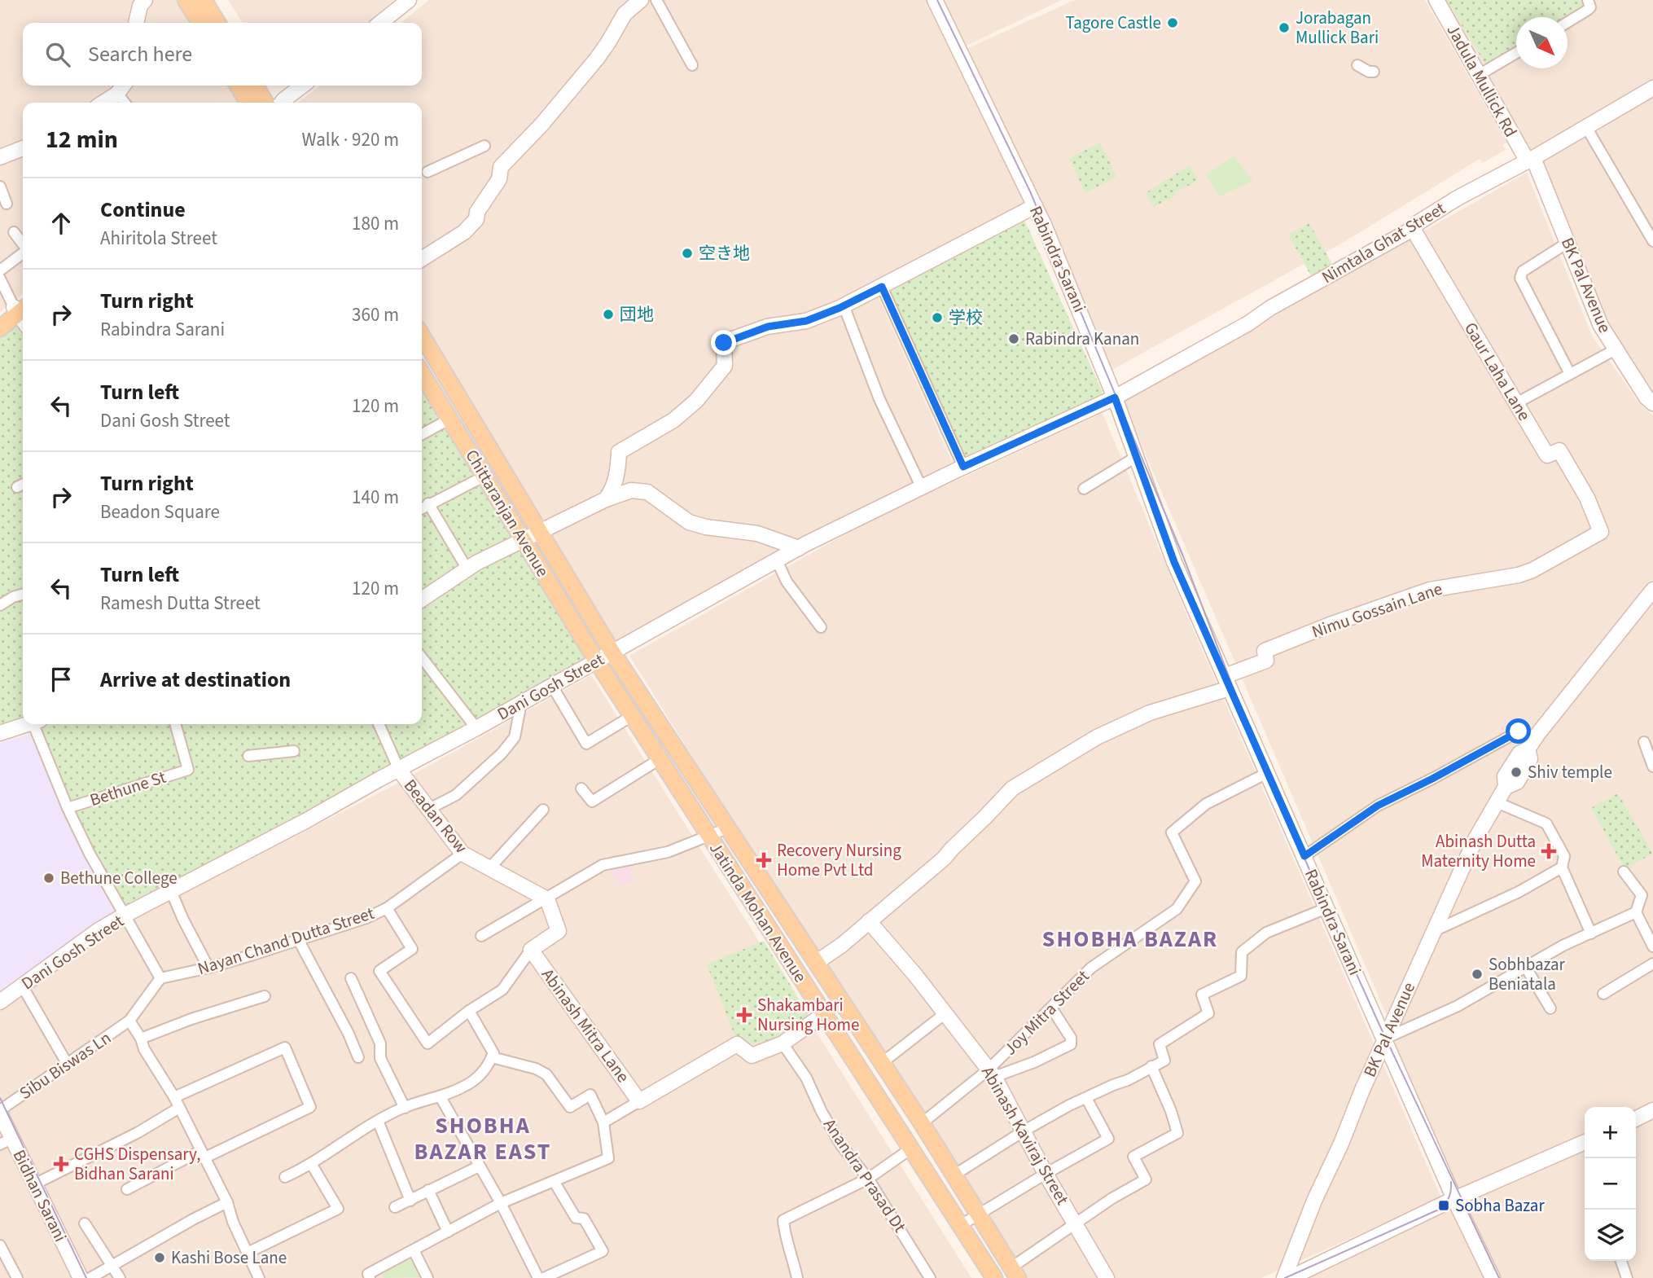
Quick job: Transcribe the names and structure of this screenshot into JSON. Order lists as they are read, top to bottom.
{
  "streets": {
    "main road": ["Chittaranjan Avenue", "Jatinda Mohan Avenue"],
    "street": [
      "Jadula Mullick Rd",
      "Nimtala Ghat Street",
      "Rabindra Sarani",
      "BK Pal Avenue",
      "Gaur Laha Lane",
      "Nimu Gossain Lane",
      "Dani Gosh Street",
      "Bethune St",
      "Beadan Row",
      "Nayan Chand Dutta Street",
      "Joy Mitra Street",
      "Abinash Mitra Lane",
      "Sibu Biswas Ln",
      "Abinash Kaviraj Street",
      "Anandra Prasad Dt",
      "Bidhan Sarani"
    ]
  },
  "crossings": [
    ["Jadula Mullick Rd", "Nimtala Ghat Street"],
    ["Jadula Mullick Rd", "BK Pal Avenue"],
    ["Nimtala Ghat Street", "Rabindra Sarani"],
    ["Nimtala Ghat Street", "BK Pal Avenue"],
    ["Nimtala Ghat Street", "Gaur Laha Lane"],
    ["Nimtala Ghat Street", "Dani Gosh Street"],
    ["Rabindra Sarani", "BK Pal Avenue"],
    ["Rabindra Sarani", "Nimu Gossain Lane"],
    ["Rabindra Sarani", "Dani Gosh Street"],
    ["Rabindra Sarani", "Joy Mitra Street"],
    ["Gaur Laha Lane", "Nimu Gossain Lane"],
    ["Chittaranjan Avenue", "Dani Gosh Street"],
    ["Chittaranjan Avenue", "Jatinda Mohan Avenue"],
    ["Dani Gosh Street", "Beadan Row"],
    ["Dani Gosh Street", "Jatinda Mohan Avenue"],
    ["Beadan Row", "Nayan Chand Dutta Street"],
    ["Nayan Chand Dutta Street", "Sibu Biswas Ln"],
    ["Joy Mitra Street", "Abinash Kaviraj Street"],
    ["Sibu Biswas Ln", "Bidhan Sarani"]
  ],
  "districts": ["SHOBHA BAZAR", "SHOBHA BAZAR EAST"],
  "places": {
    "other": [
      "Tagore Castle",
      "Jorabagan Mullick Bari",
      "空き地",
      "団地",
      "学校",
      "Rabindra Kanan",
      "Shiv temple",
      "Bethune College",
      "Sobhbazar Beniatala",
      "Kashi Bose Lane"
    ],
    "health": [
      "Abinash Dutta Maternity Home",
      "Recovery Nursing Home Pvt Ltd",
      "Shakambari Nursing Home",
      "CGHS Dispensary, Bidhan Sarani"
    ],
    "transit": ["Sobha Bazar"]
  },
  "north": "bottom right",
  "page": {
    "search": "Search here",
    "heading": ["12 min", "Walk · 920 m"],
    "list": [
      ["Continue", "Ahiritola Street", "180 m"],
      ["Turn right", "Rabindra Sarani", "360 m"],
      ["Turn left", "Dani Gosh Street", "120 m"],
      ["Turn right", "Beadon Square", "140 m"],
      ["Turn left", "Ramesh Dutta Street", "120 m"],
      "Arrive at destination"
    ],
    "map_buttons": ["+", "−"]
  }
}
